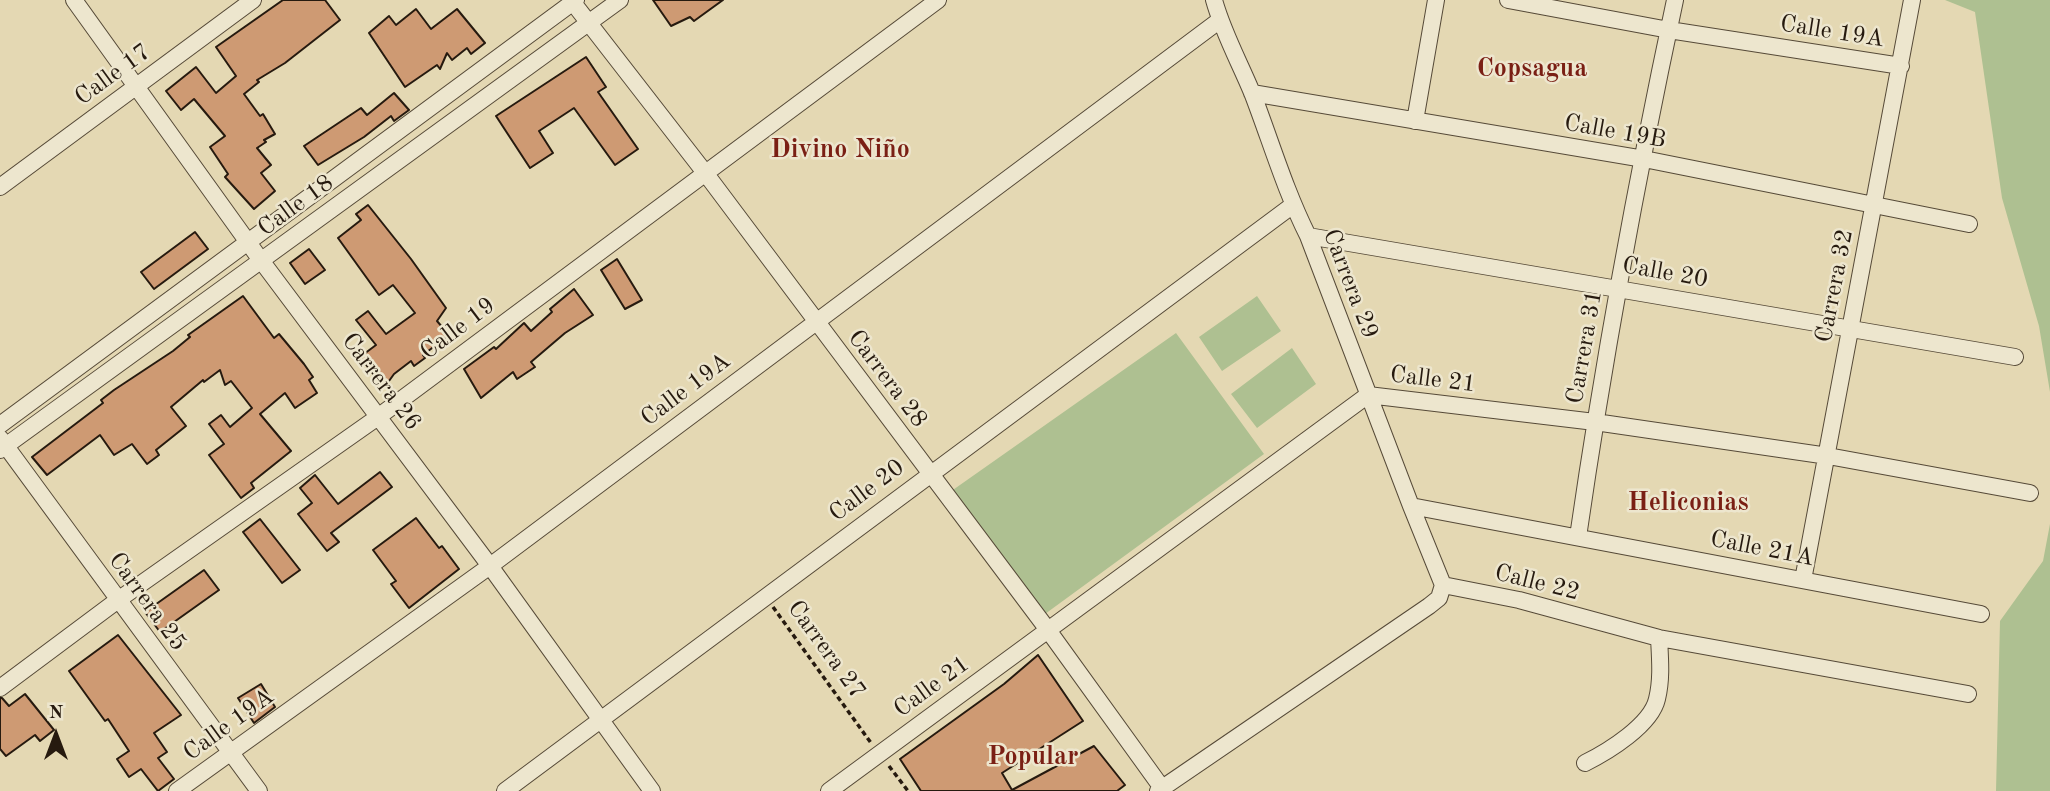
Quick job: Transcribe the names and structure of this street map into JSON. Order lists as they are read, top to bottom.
{
  "streets": {
    "street": [
      "Calle 19A",
      "Calle 17",
      "Calle 19B",
      "Calle 18",
      "Calle 20",
      "Carrera 29",
      "Carrera 32",
      "Calle 19",
      "Carrera 31",
      "Carrera 28",
      "Calle 21",
      "Carrera 26",
      "Calle 21A",
      "Calle 22",
      "Carrera 25"
    ],
    "path": ["Carrera 27"]
  },
  "crossings": [
    ["Calle 19A", "Carrera 29"],
    ["Calle 19A", "Carrera 32"],
    ["Calle 19A", "Carrera 31"],
    ["Calle 19A", "Carrera 28"],
    ["Calle 19A", "Carrera 26"],
    ["Calle 19A", "Carrera 25"],
    ["Calle 17", "Carrera 26"],
    ["Calle 19B", "Carrera 29"],
    ["Calle 19B", "Carrera 32"],
    ["Calle 19B", "Carrera 31"],
    ["Calle 18", "Carrera 28"],
    ["Calle 18", "Carrera 26"],
    ["Calle 18", "Carrera 25"],
    ["Calle 20", "Carrera 29"],
    ["Calle 20", "Carrera 32"],
    ["Calle 20", "Carrera 31"],
    ["Calle 20", "Carrera 28"],
    ["Calle 20", "Carrera 26"],
    ["Calle 20", "Carrera 27"],
    ["Carrera 29", "Calle 21"],
    ["Carrera 29", "Calle 21A"],
    ["Carrera 29", "Calle 22"],
    ["Carrera 32", "Calle 21"],
    ["Carrera 32", "Calle 21A"],
    ["Calle 19", "Carrera 28"],
    ["Calle 19", "Carrera 26"],
    ["Calle 19", "Carrera 25"],
    ["Carrera 31", "Calle 21"],
    ["Carrera 31", "Calle 21A"],
    ["Carrera 28", "Calle 21"],
    ["Calle 21", "Carrera 27"]
  ],
  "districts": [
    "Copsagua",
    "Divino Niño",
    "Heliconias",
    "Popular"
  ],
  "north": "top"
}
